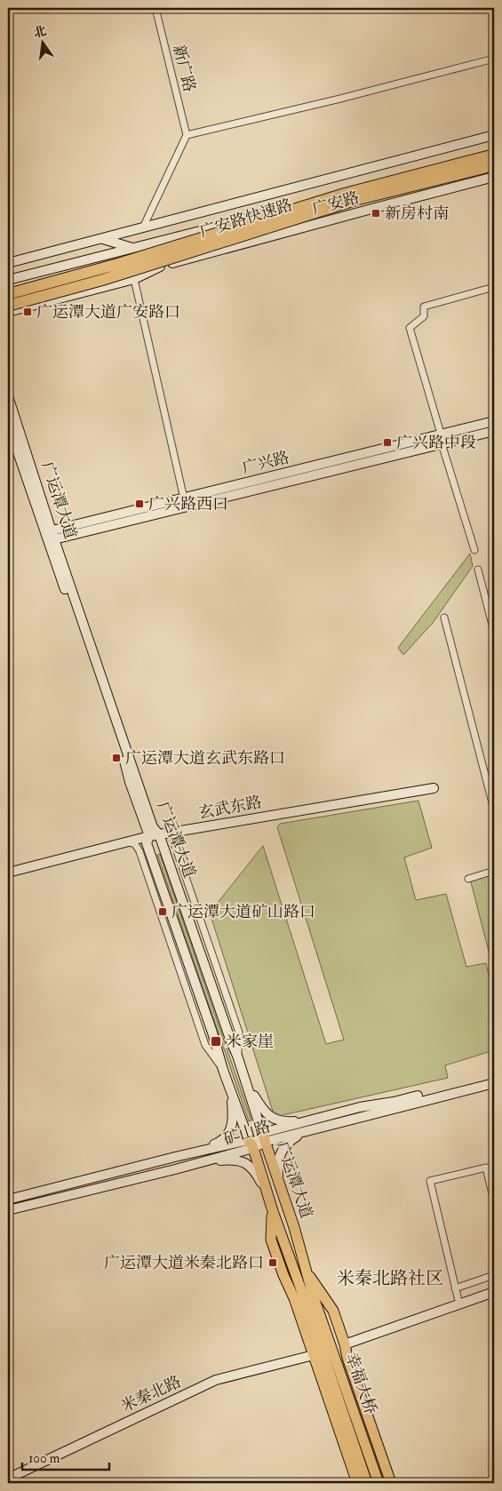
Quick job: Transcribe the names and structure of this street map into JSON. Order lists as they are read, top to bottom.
{
  "streets": {
    "highway": ["广安路快速路"],
    "main road": [
      "广安路",
      "广兴路",
      "广运潭大道",
      "玄武东路",
      "矿山路",
      "幸福大桥",
      "米秦北路"
    ],
    "street": ["新广路"]
  },
  "crossings": [
    ["广兴路", "广运潭大道"],
    ["广运潭大道", "玄武东路"],
    ["广运潭大道", "矿山路"],
    ["广运潭大道", "幸福大桥"]
  ],
  "districts": ["米秦北路社区"],
  "places": {
    "transit": [
      "新房村南",
      "广运潭大道广安路口",
      "广兴路中段",
      "广兴路西口",
      "广运潭大道玄武东路口",
      "广运潭大道矿山路口",
      "米家崖",
      "广运潭大道米秦北路口"
    ]
  },
  "scale_bar": "100 m",
  "north": "top"
}
